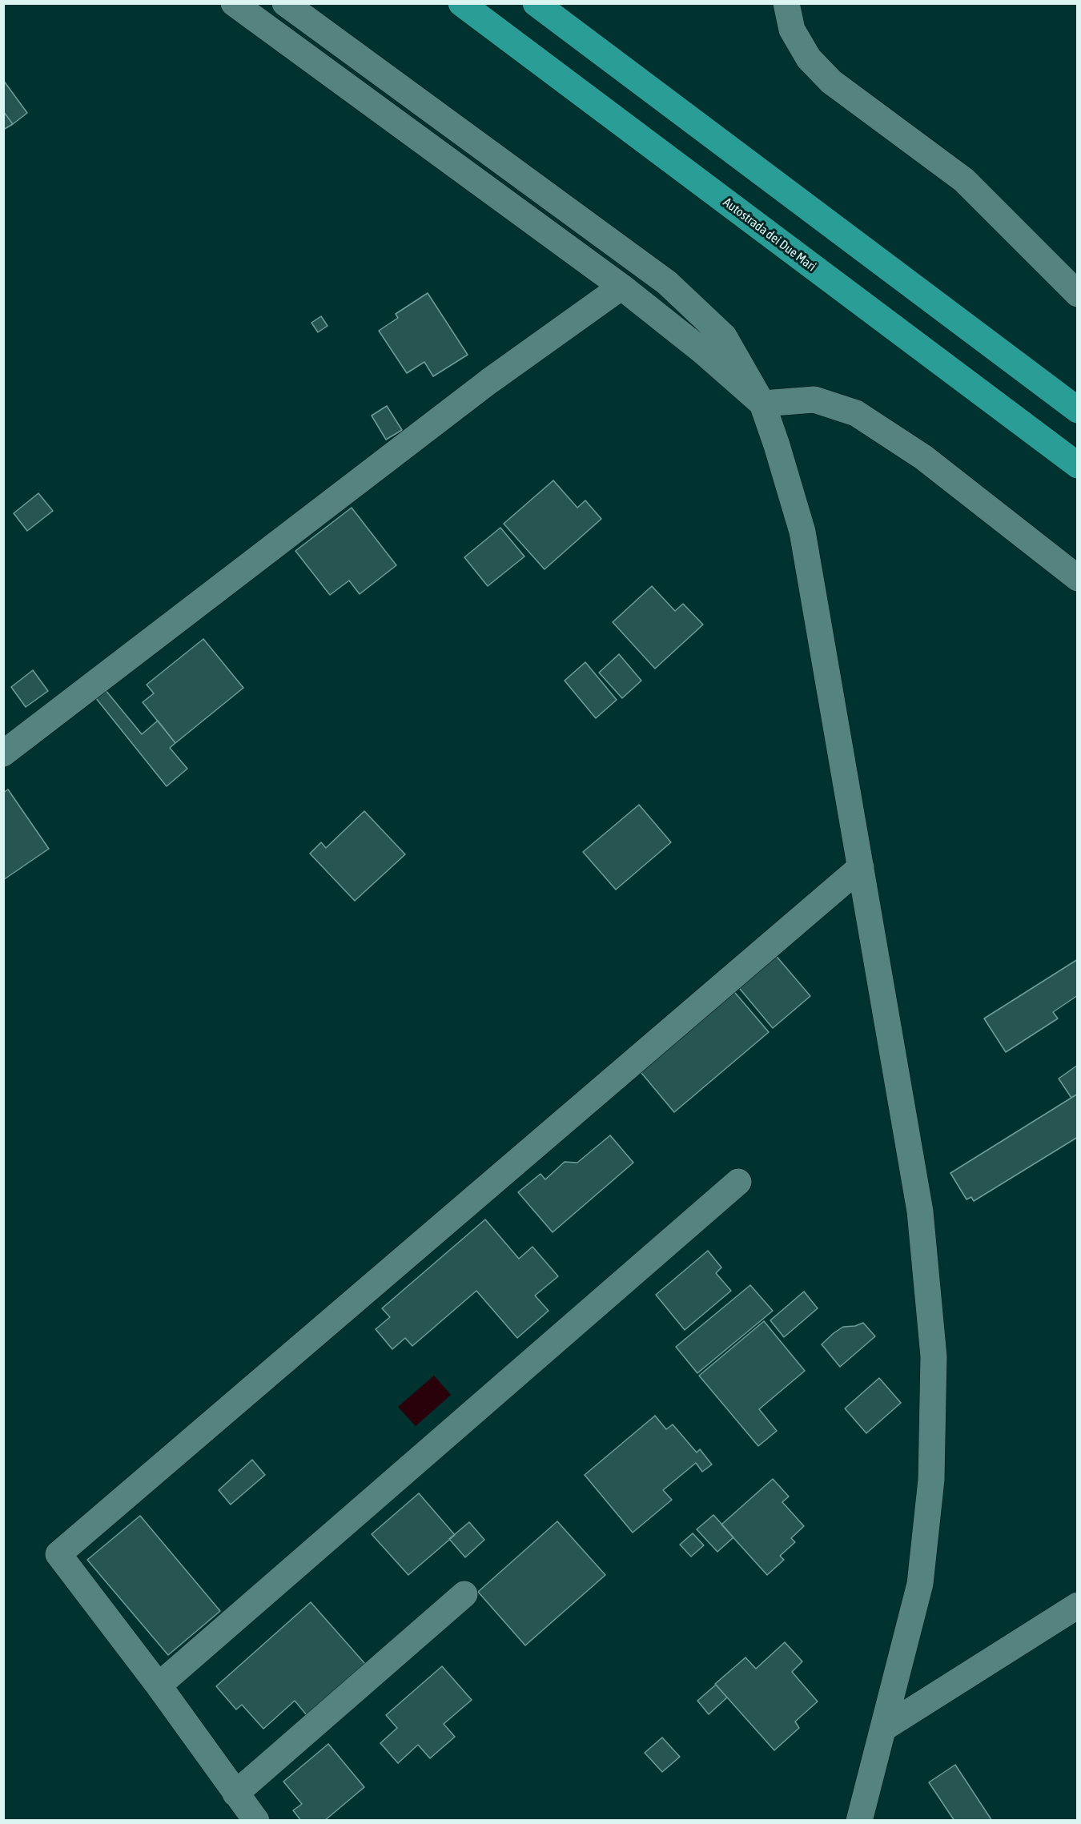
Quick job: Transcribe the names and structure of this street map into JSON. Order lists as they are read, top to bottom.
{
  "streets": {
    "highway": ["Autostrada dei Due Mari"]
  }
}
